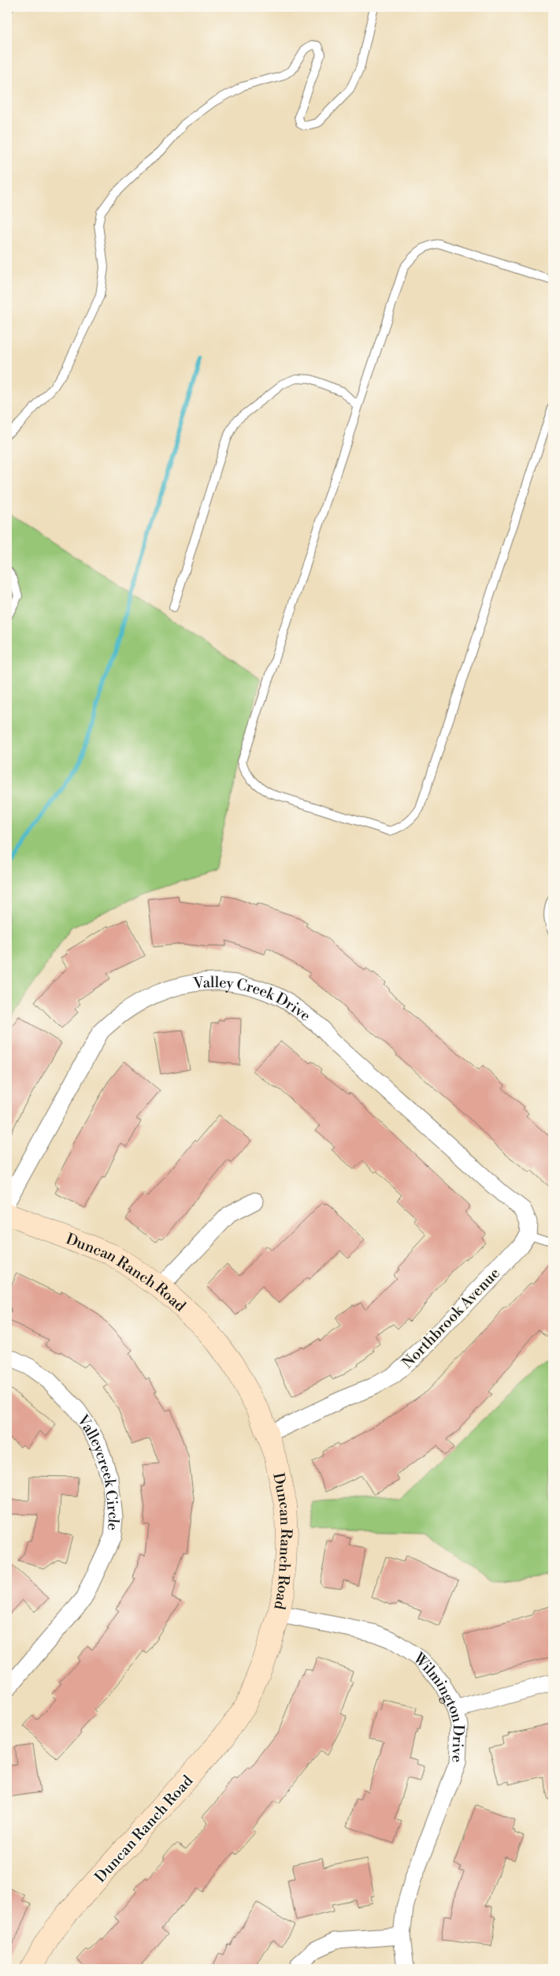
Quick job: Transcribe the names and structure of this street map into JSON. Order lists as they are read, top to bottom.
{
  "streets": {
    "street": [
      "Valley Creek Drive",
      "Duncan Ranch Road",
      "Northbrook Avenue",
      "Valleycreek Circle",
      "Wilmington Drive"
    ]
  },
  "crossings": [
    ["Valley Creek Drive", "Northbrook Avenue"],
    ["Duncan Ranch Road", "Northbrook Avenue"],
    ["Duncan Ranch Road", "Wilmington Drive"]
  ]
}
